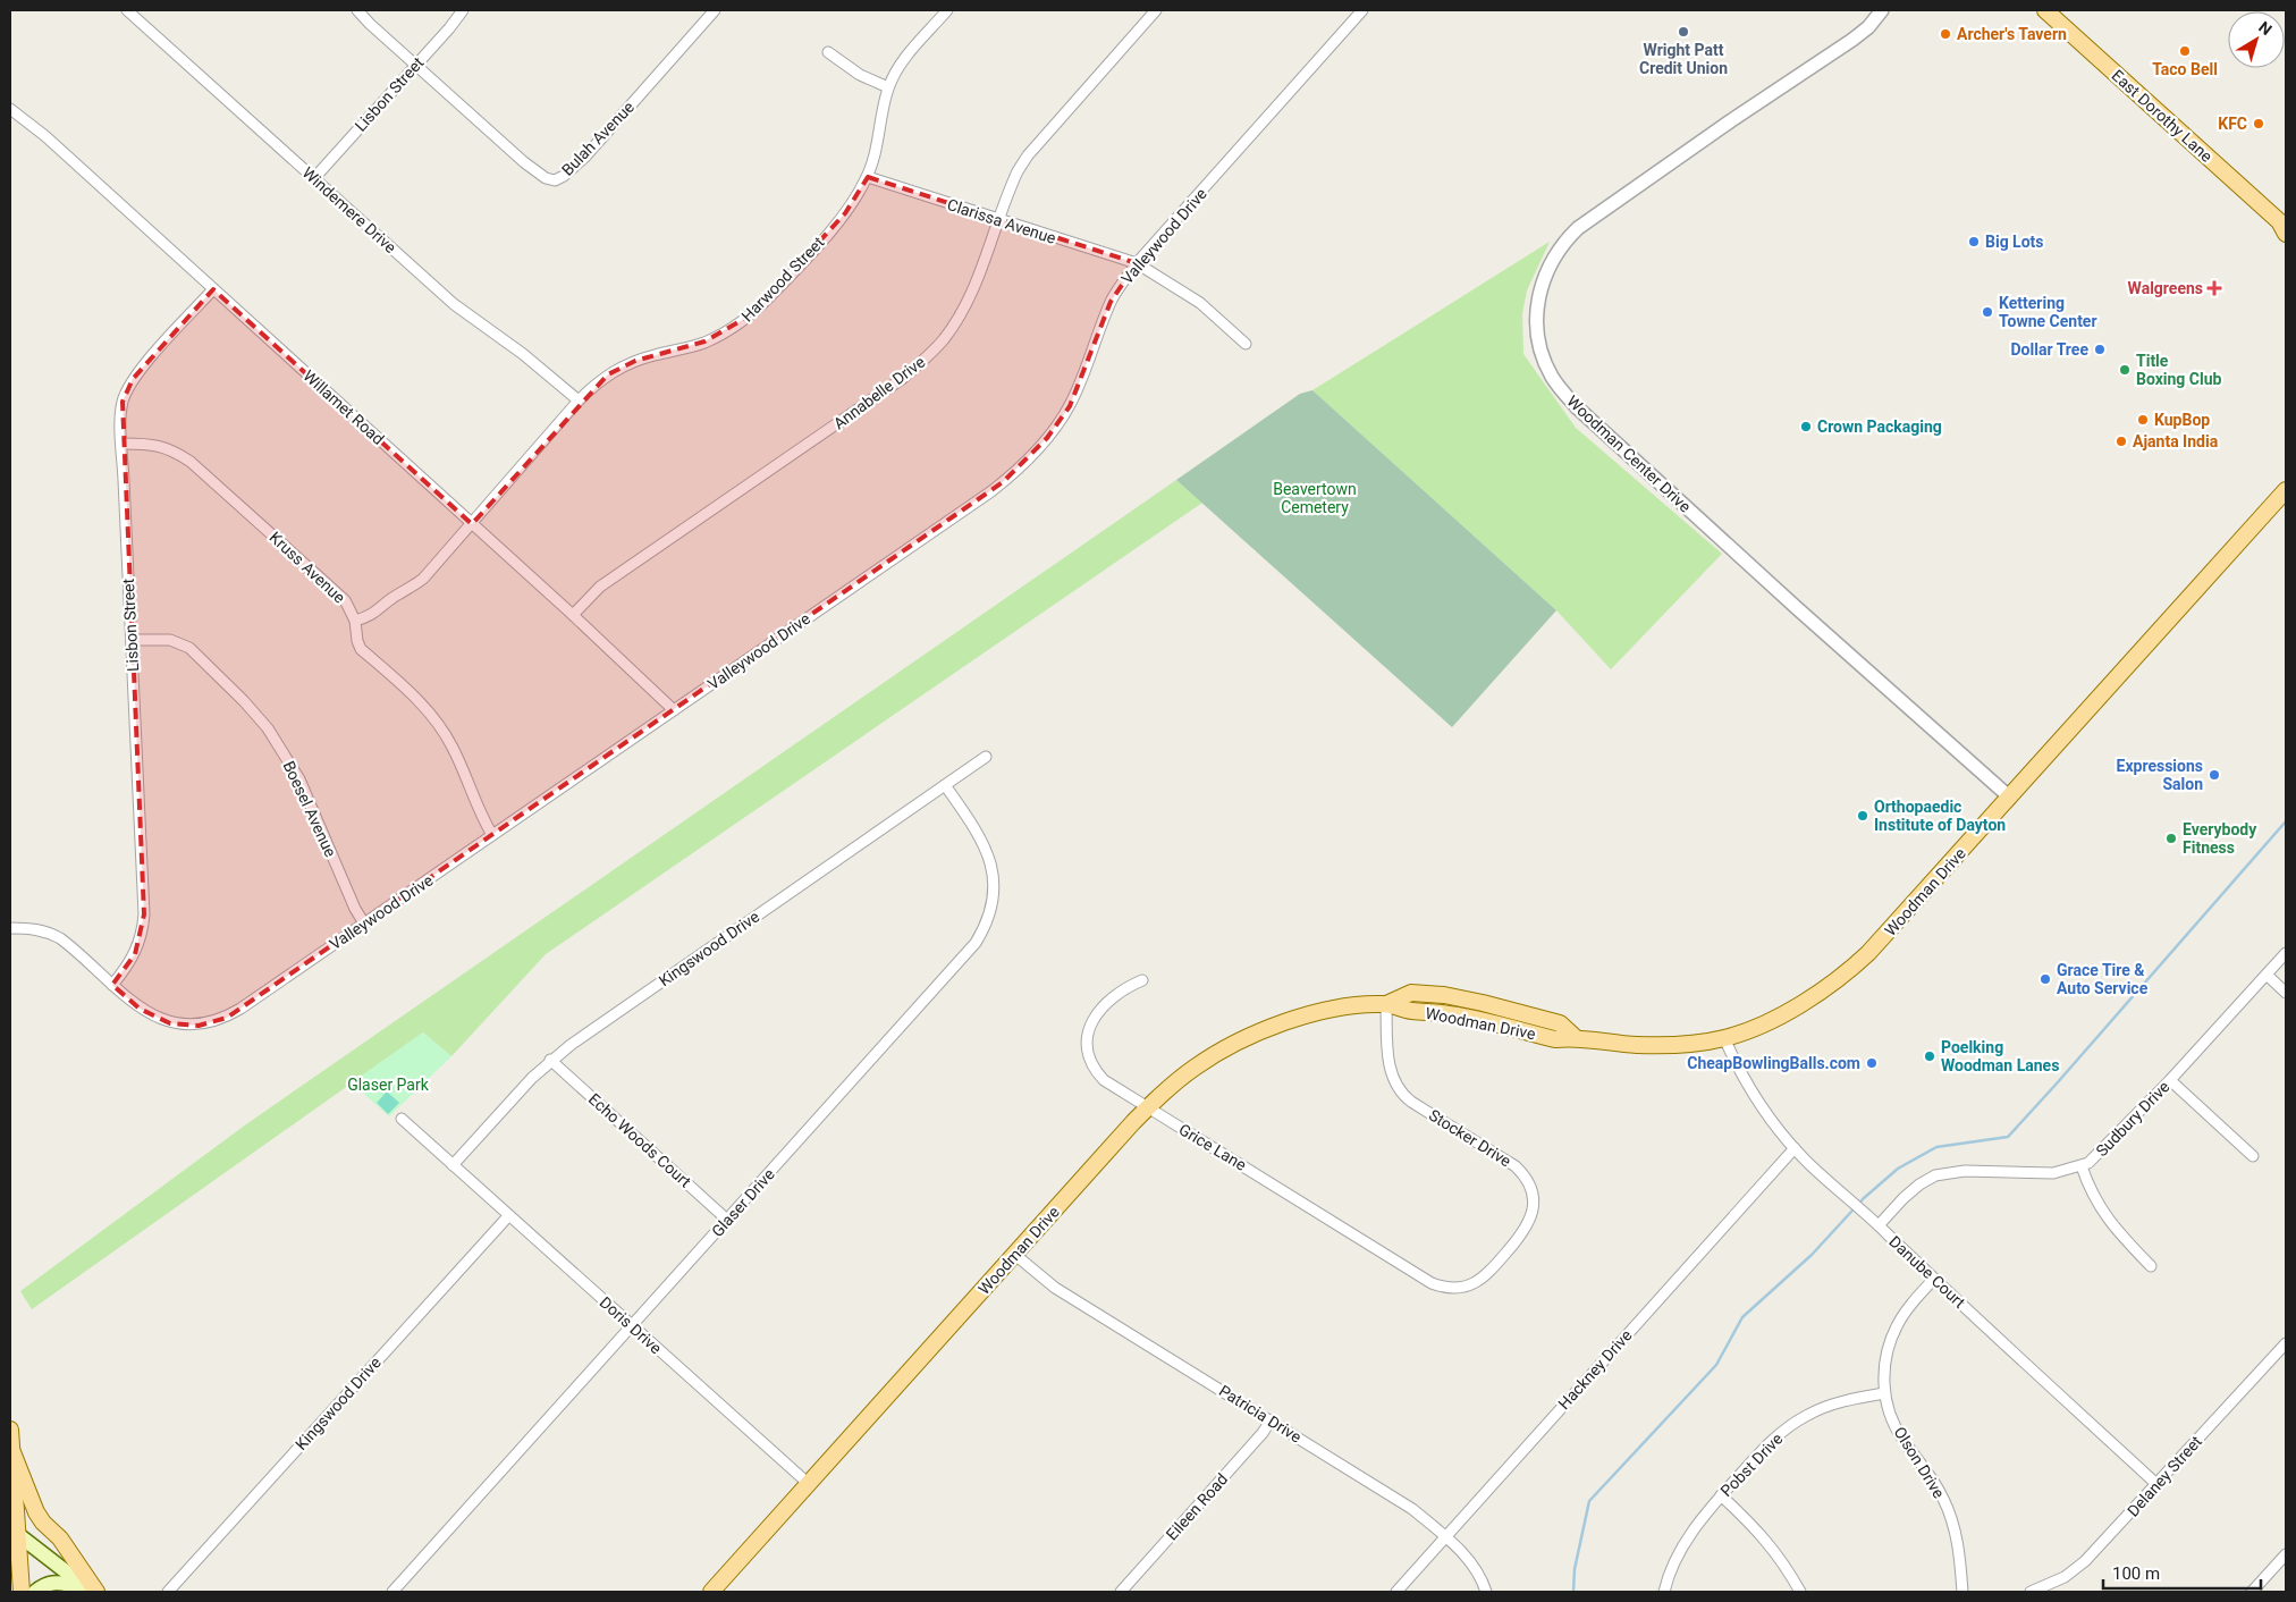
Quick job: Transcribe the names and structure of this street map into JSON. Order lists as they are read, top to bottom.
{
  "streets": {
    "main road": ["East Dorothy Lane", "Woodman Drive"],
    "street": [
      "Lisbon Street",
      "Bulah Avenue",
      "Windemere Drive",
      "Clarissa Avenue",
      "Valleywood Drive",
      "Harwood Street",
      "Annabelle Drive",
      "Willamet Road",
      "Woodman Center Drive",
      "Kruss Avenue",
      "Boesel Avenue",
      "Kingswood Drive",
      "Sudbury Drive",
      "Stocker Drive",
      "Echo Woods Court",
      "Grice Lane",
      "Glaser Drive",
      "Danube Court",
      "Doris Drive",
      "Hackney Drive",
      "Patricia Drive",
      "Olson Drive",
      "Pobst Drive",
      "Delaney Street",
      "Eileen Road"
    ]
  },
  "crossings": [
    ["Lisbon Street", "Bulah Avenue"],
    ["Lisbon Street", "Windemere Drive"],
    ["Lisbon Street", "Valleywood Drive"],
    ["Lisbon Street", "Willamet Road"],
    ["Lisbon Street", "Kruss Avenue"],
    ["Lisbon Street", "Boesel Avenue"],
    ["Windemere Drive", "Harwood Street"],
    ["Clarissa Avenue", "Valleywood Drive"],
    ["Clarissa Avenue", "Harwood Street"],
    ["Clarissa Avenue", "Annabelle Drive"],
    ["Valleywood Drive", "Willamet Road"],
    ["Valleywood Drive", "Kruss Avenue"],
    ["Valleywood Drive", "Boesel Avenue"],
    ["Harwood Street", "Willamet Road"],
    ["Harwood Street", "Kruss Avenue"],
    ["Annabelle Drive", "Willamet Road"],
    ["Woodman Center Drive", "Woodman Drive"],
    ["Woodman Drive", "Stocker Drive"],
    ["Woodman Drive", "Grice Lane"],
    ["Woodman Drive", "Danube Court"],
    ["Woodman Drive", "Doris Drive"],
    ["Woodman Drive", "Patricia Drive"],
    ["Kingswood Drive", "Echo Woods Court"],
    ["Kingswood Drive", "Glaser Drive"],
    ["Kingswood Drive", "Doris Drive"],
    ["Sudbury Drive", "Danube Court"],
    ["Stocker Drive", "Grice Lane"],
    ["Echo Woods Court", "Glaser Drive"],
    ["Glaser Drive", "Doris Drive"],
    ["Danube Court", "Hackney Drive"],
    ["Danube Court", "Olson Drive"],
    ["Danube Court", "Delaney Street"],
    ["Hackney Drive", "Patricia Drive"],
    ["Patricia Drive", "Eileen Road"],
    ["Olson Drive", "Pobst Drive"]
  ],
  "parks": ["Beavertown Cemetery", "Glaser Park"],
  "places": {
    "other": [
      "Wright Patt Credit Union",
      "Archer's Tavern",
      "Taco Bell",
      "KFC",
      "Big Lots",
      "Kettering Towne Center",
      "Dollar Tree",
      "Title Boxing Club",
      "KupBop",
      "Crown Packaging",
      "Ajanta India",
      "Expressions Salon",
      "Orthopaedic Institute of Dayton",
      "Everybody Fitness",
      "Grace Tire & Auto Service",
      "Poelking Woodman Lanes",
      "CheapBowlingBalls.com"
    ],
    "health": ["Walgreens"]
  },
  "scale_bar": "100 m",
  "north": "top right"
}
